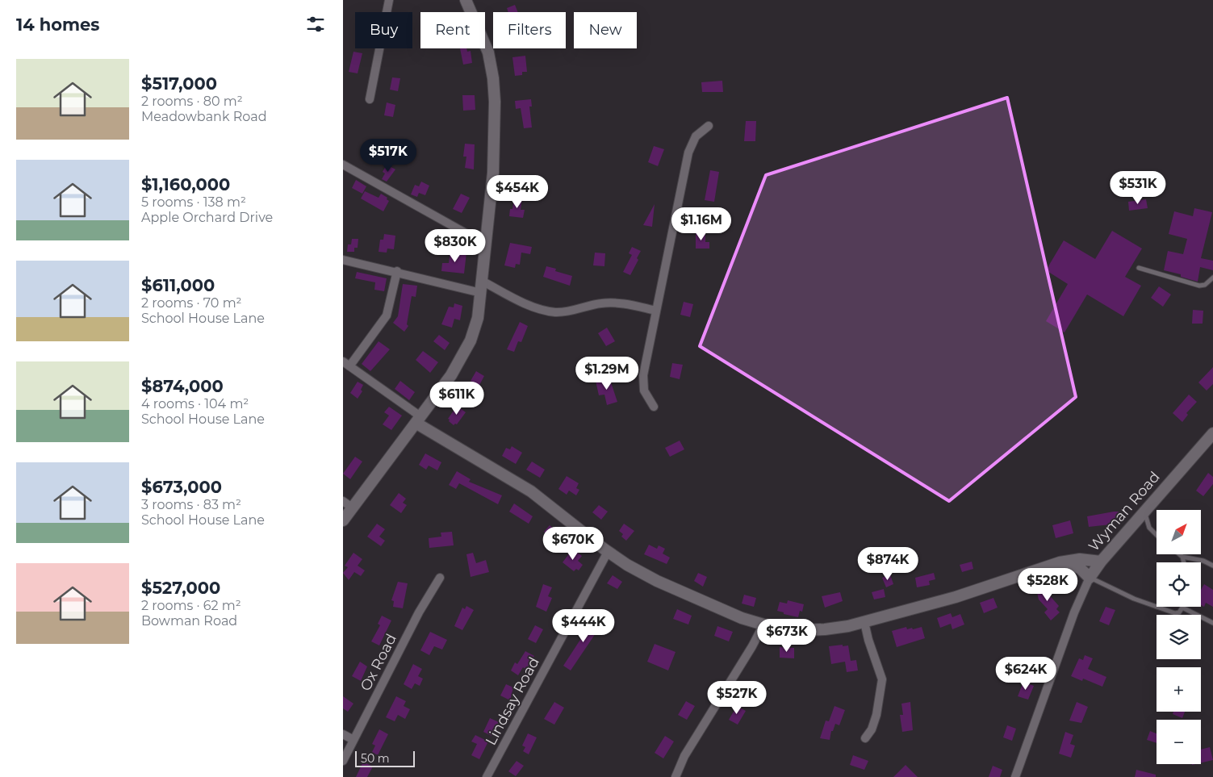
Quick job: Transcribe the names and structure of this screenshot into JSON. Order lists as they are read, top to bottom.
{
  "streets": {
    "street": ["Wyman Road", "Ox Road", "Lindsay Road"]
  },
  "scale_bar": "50 m",
  "north": "top right",
  "page": {
    "heading": "14 homes",
    "chip": [
      "Buy",
      "Rent",
      "Filters",
      "New"
    ],
    "list": [
      {
        "name": "$517,000",
        "note": "2 rooms · 80 m² · Meadowbank Road"
      },
      {
        "name": "$1,160,000",
        "note": "5 rooms · 138 m² · Apple Orchard Drive"
      },
      {
        "name": "$611,000",
        "note": "2 rooms · 70 m² · School House Lane"
      },
      {
        "name": "$874,000",
        "note": "4 rooms · 104 m² · School House Lane"
      },
      {
        "name": "$673,000",
        "note": "3 rooms · 83 m² · School House Lane"
      },
      {
        "name": "$527,000",
        "note": "2 rooms · 62 m² · Bowman Road"
      }
    ],
    "price": [
      "$517K",
      "$531K",
      "$454K",
      "$1.16M",
      "$830K",
      "$1.29M",
      "$611K",
      "$670K",
      "$874K",
      "$528K",
      "$444K",
      "$673K",
      "$624K",
      "$527K"
    ],
    "map_buttons": ["+", "−"],
    "scale": "50 m"
  }
}
